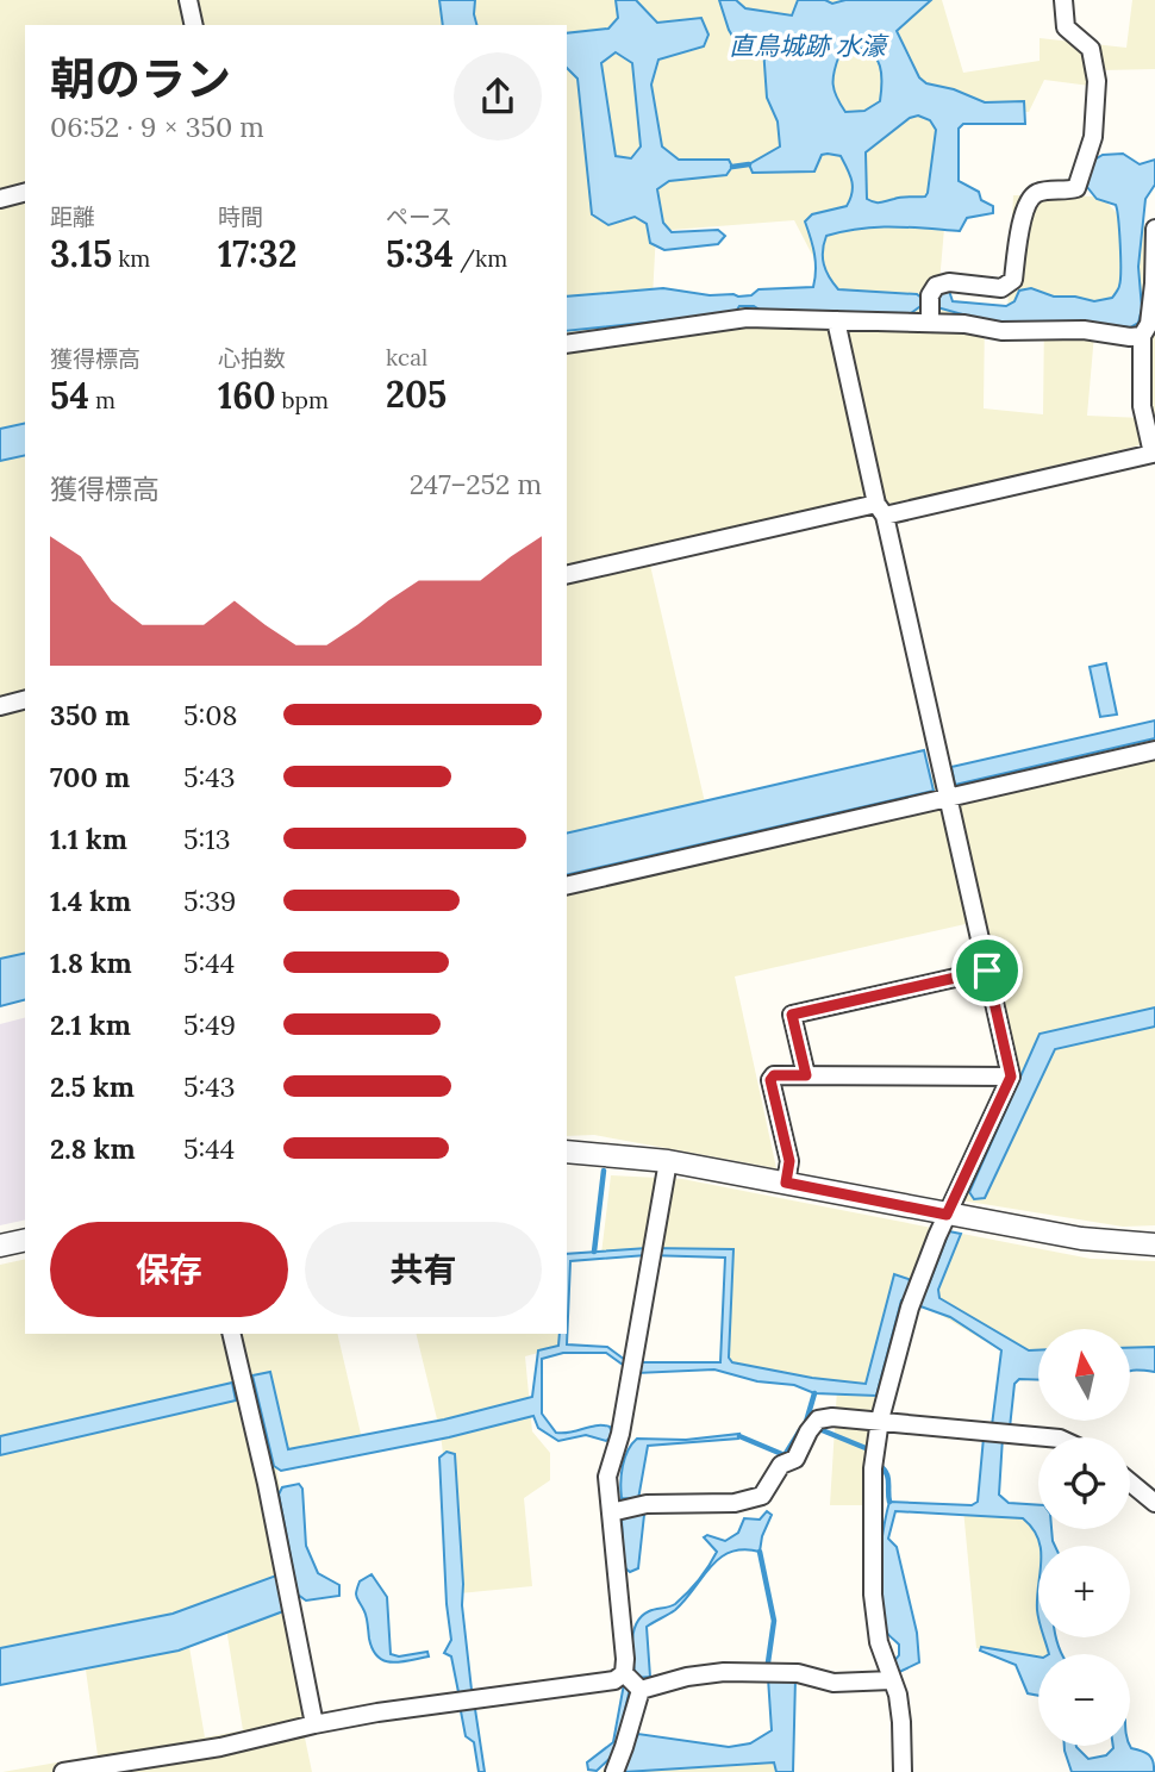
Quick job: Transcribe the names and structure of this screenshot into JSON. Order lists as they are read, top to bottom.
{
  "water": ["直鳥城跡 水濠"],
  "north": "top",
  "page": {
    "heading": ["朝のラン", "06:52 · 9 × 350 m"],
    "stats": [
      ["距離", "3.15 km"],
      ["時間", "17:32"],
      ["ペース", "5:34 /km"],
      ["獲得標高", "54 m"],
      ["心拍数", "160 bpm"],
      ["kcal", "205"]
    ],
    "chart": ["獲得標高", "247–252 m"],
    "list": [
      {
        "name": "350 m",
        "note": "5:08"
      },
      {
        "name": "700 m",
        "note": "5:43"
      },
      {
        "name": "1.1 km",
        "note": "5:13"
      },
      {
        "name": "1.4 km",
        "note": "5:39"
      },
      {
        "name": "1.8 km",
        "note": "5:44"
      },
      {
        "name": "2.1 km",
        "note": "5:49"
      },
      {
        "name": "2.5 km",
        "note": "5:43"
      },
      {
        "name": "2.8 km",
        "note": "5:44"
      }
    ],
    "buttons": ["保存", "共有"],
    "map_buttons": ["+", "−"]
  }
}
